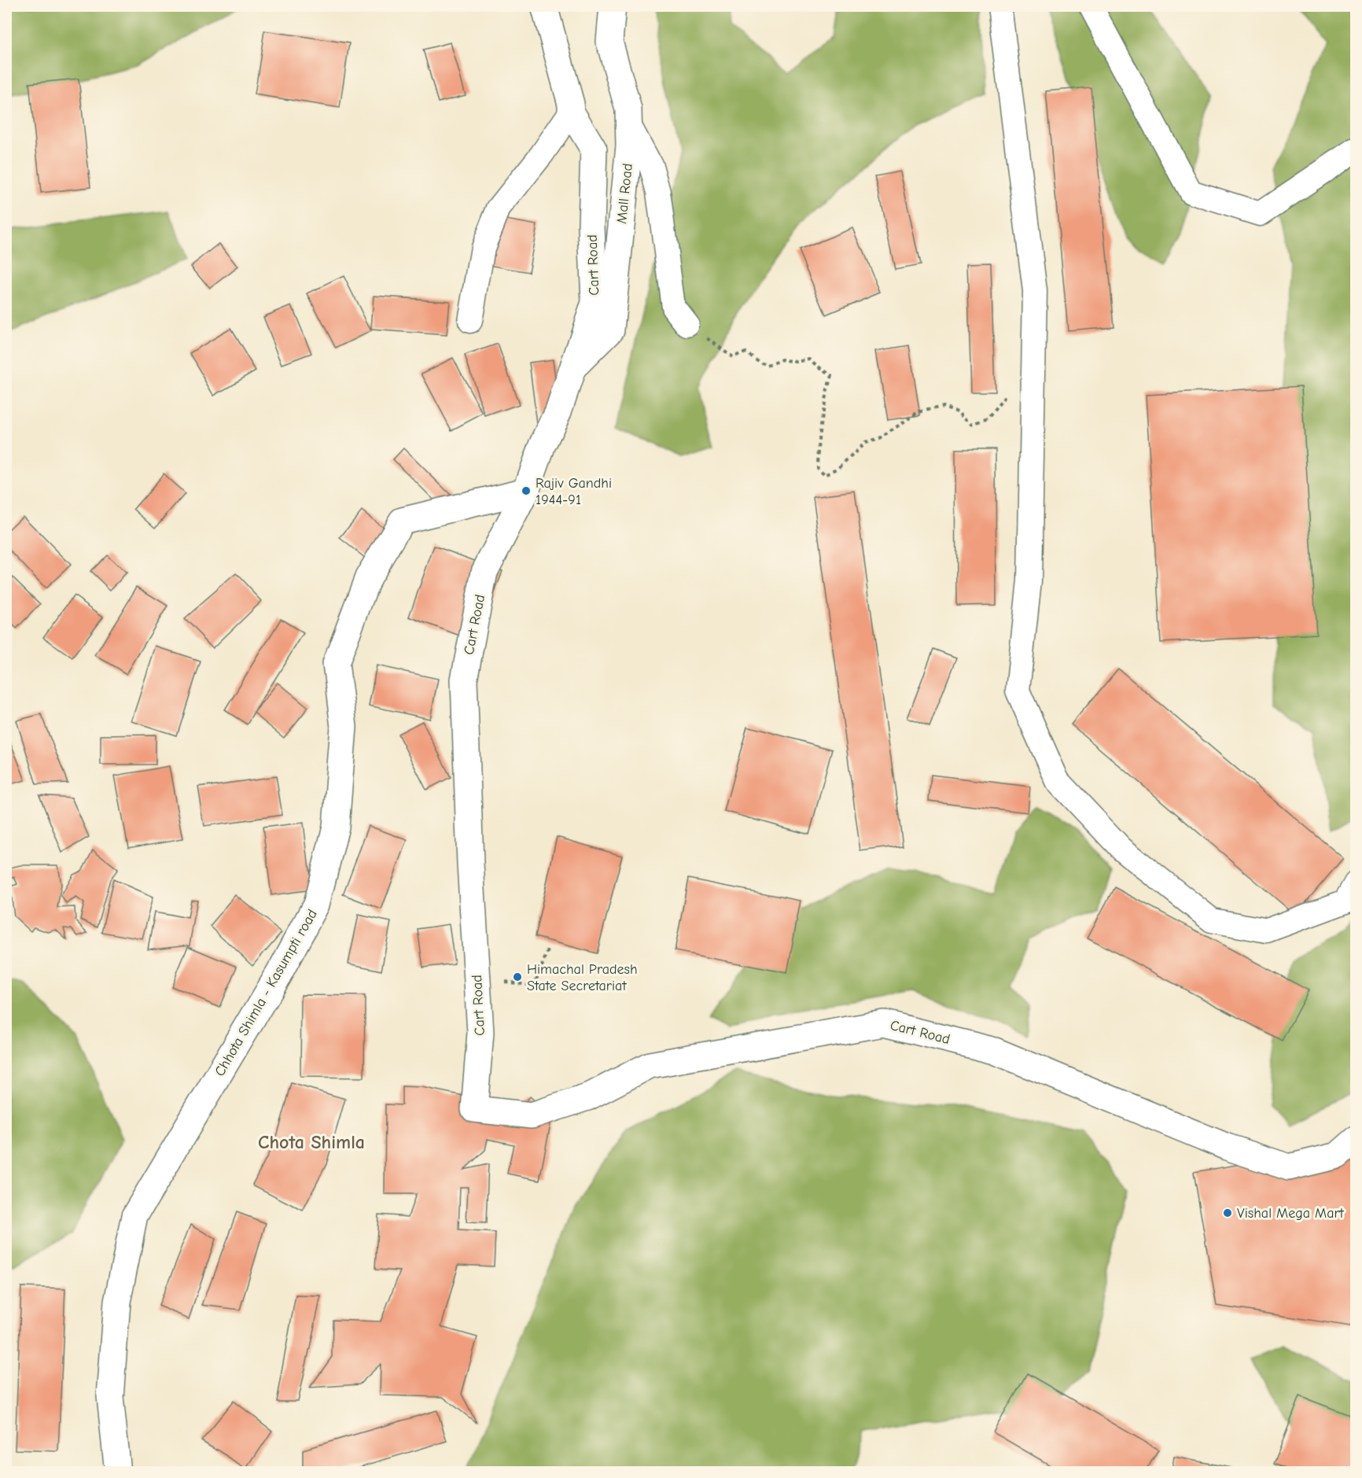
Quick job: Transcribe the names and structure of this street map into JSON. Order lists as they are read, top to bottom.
{
  "streets": {
    "main road": ["Mall Road", "Cart Road", "Chhota Shimla - Kasumpti road"]
  },
  "crossings": [
    ["Mall Road", "Cart Road"],
    ["Cart Road", "Chhota Shimla - Kasumpti road"]
  ],
  "districts": ["Chota Shimla"],
  "places": ["Rajiv Gandhi 1944-91", "Himachal Pradesh State Secretariat", "Vishal Mega Mart"]
}
